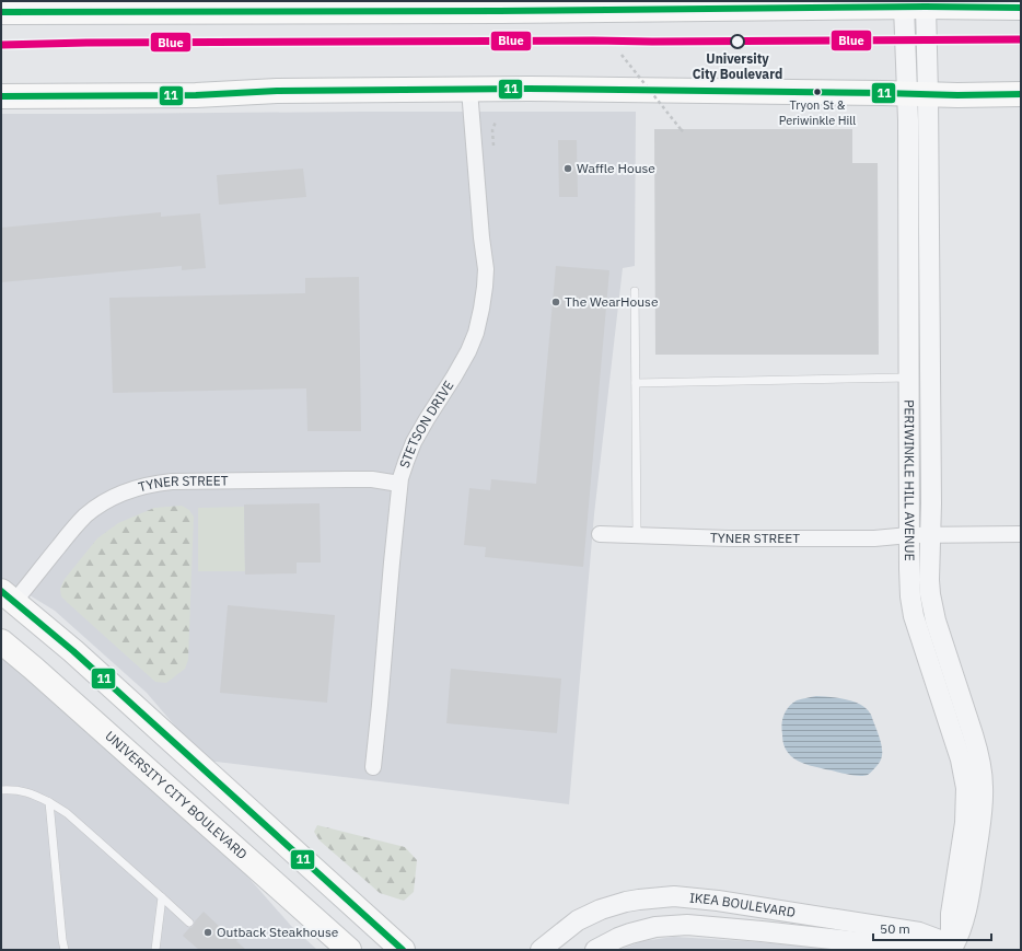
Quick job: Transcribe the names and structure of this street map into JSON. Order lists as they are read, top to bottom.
{
  "streets": {
    "main road": ["UNIVERSITY CITY BOULEVARD"],
    "street": [
      "STETSON DRIVE",
      "PERIWINKLE HILL AVENUE",
      "TYNER STREET",
      "IKEA BOULEVARD"
    ]
  },
  "crossings": [
    ["STETSON DRIVE", "TYNER STREET"],
    ["PERIWINKLE HILL AVENUE", "TYNER STREET"],
    ["PERIWINKLE HILL AVENUE", "IKEA BOULEVARD"]
  ],
  "places": [
    "University City Boulevard",
    "Tryon St & Periwinkle Hill",
    "Waffle House",
    "The WearHouse",
    "Outback Steakhouse"
  ],
  "lines": ["transit line 11", "transit line Blue"],
  "scale_bar": "50 m"
}
